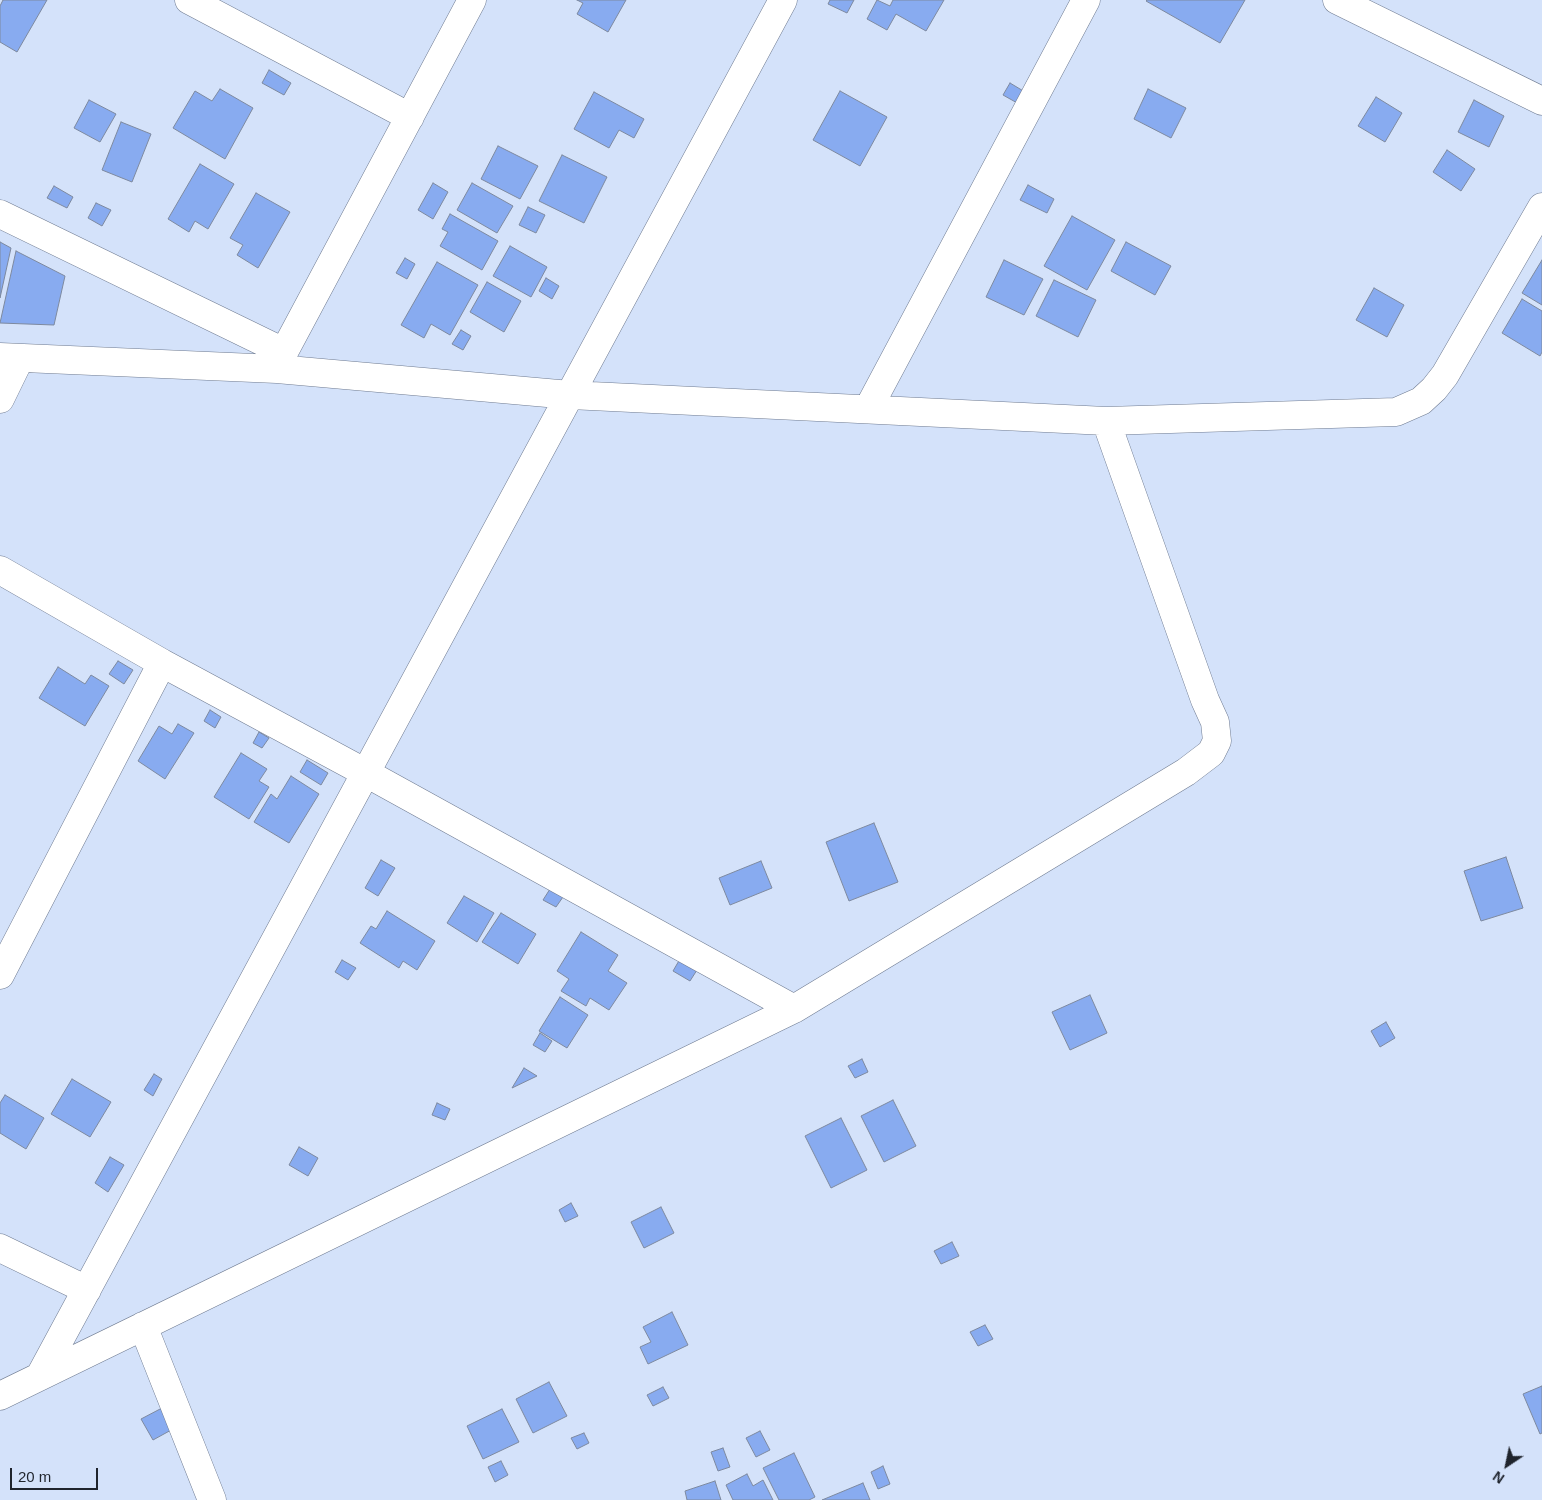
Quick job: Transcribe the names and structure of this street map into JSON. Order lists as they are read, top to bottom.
{
  "scale_bar": "20 m",
  "north": "bottom left"
}
